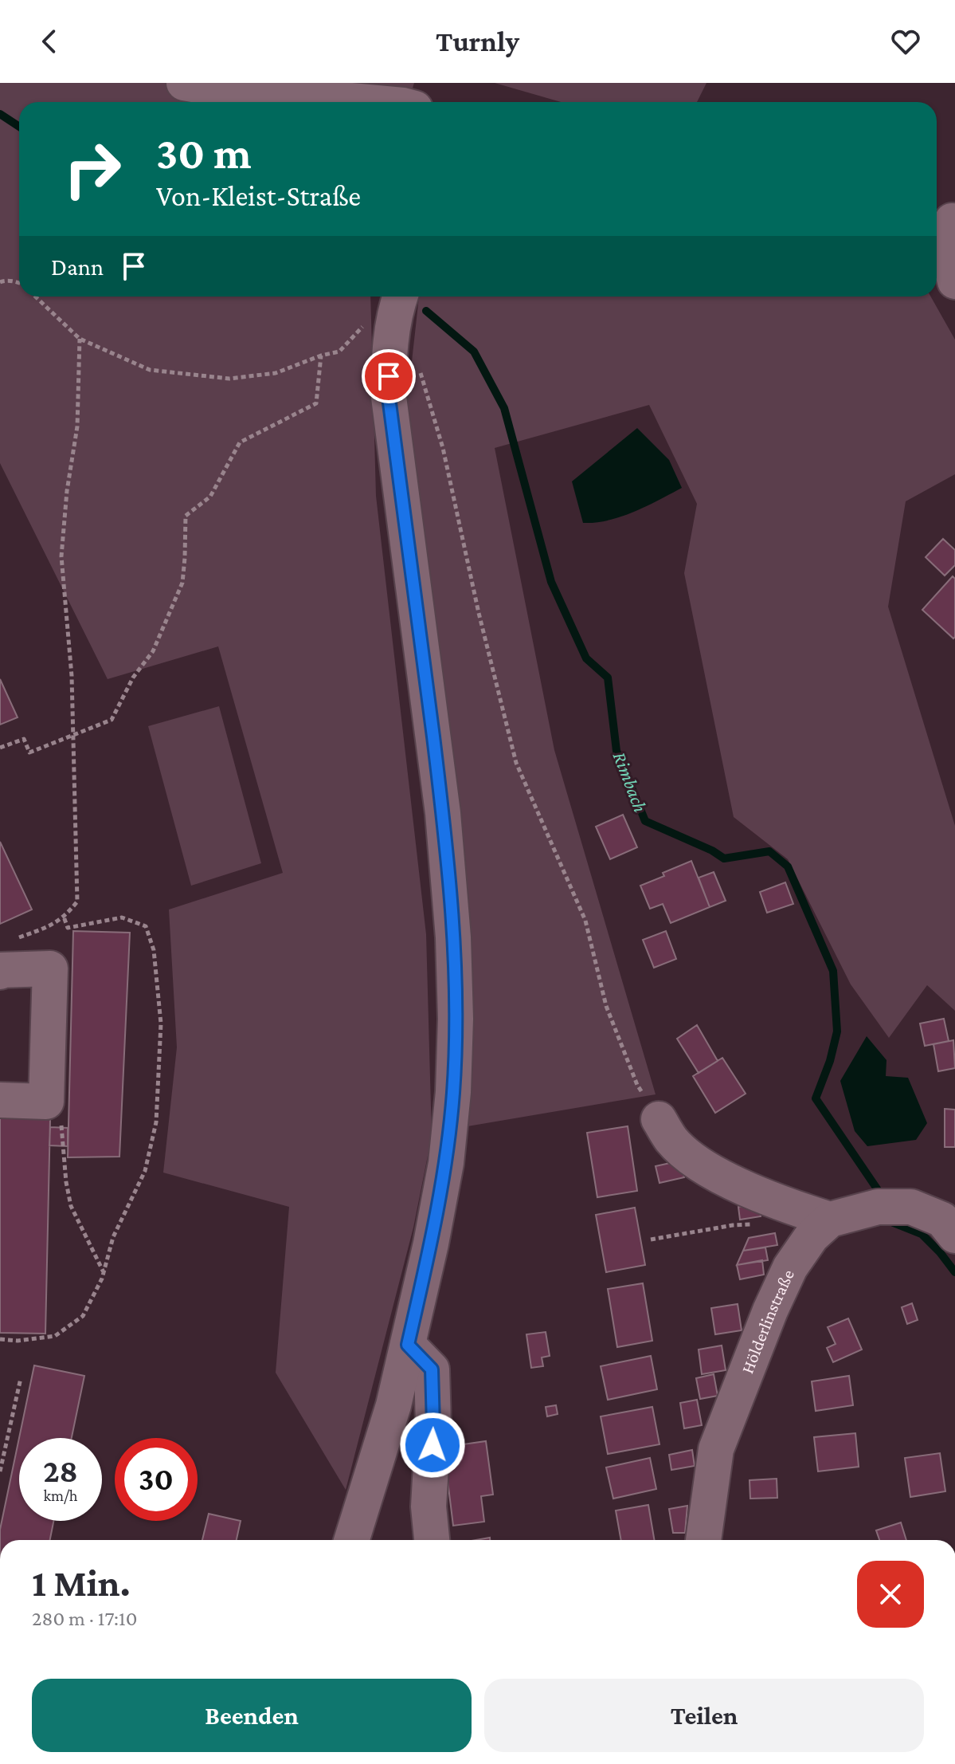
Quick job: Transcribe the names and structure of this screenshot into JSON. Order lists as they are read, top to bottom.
{
  "streets": {
    "street": ["Hölderlinstraße"]
  },
  "water": ["Rimbach"],
  "page": {
    "header": "Turnly",
    "turn": ["30 m", "Von-Kleist-Straße"],
    "then": "Dann",
    "speed": "28 km/h",
    "limit": "30",
    "heading": ["1 Min.", "280 m · 17:10"],
    "buttons": ["Beenden", "Teilen"]
  }
}
